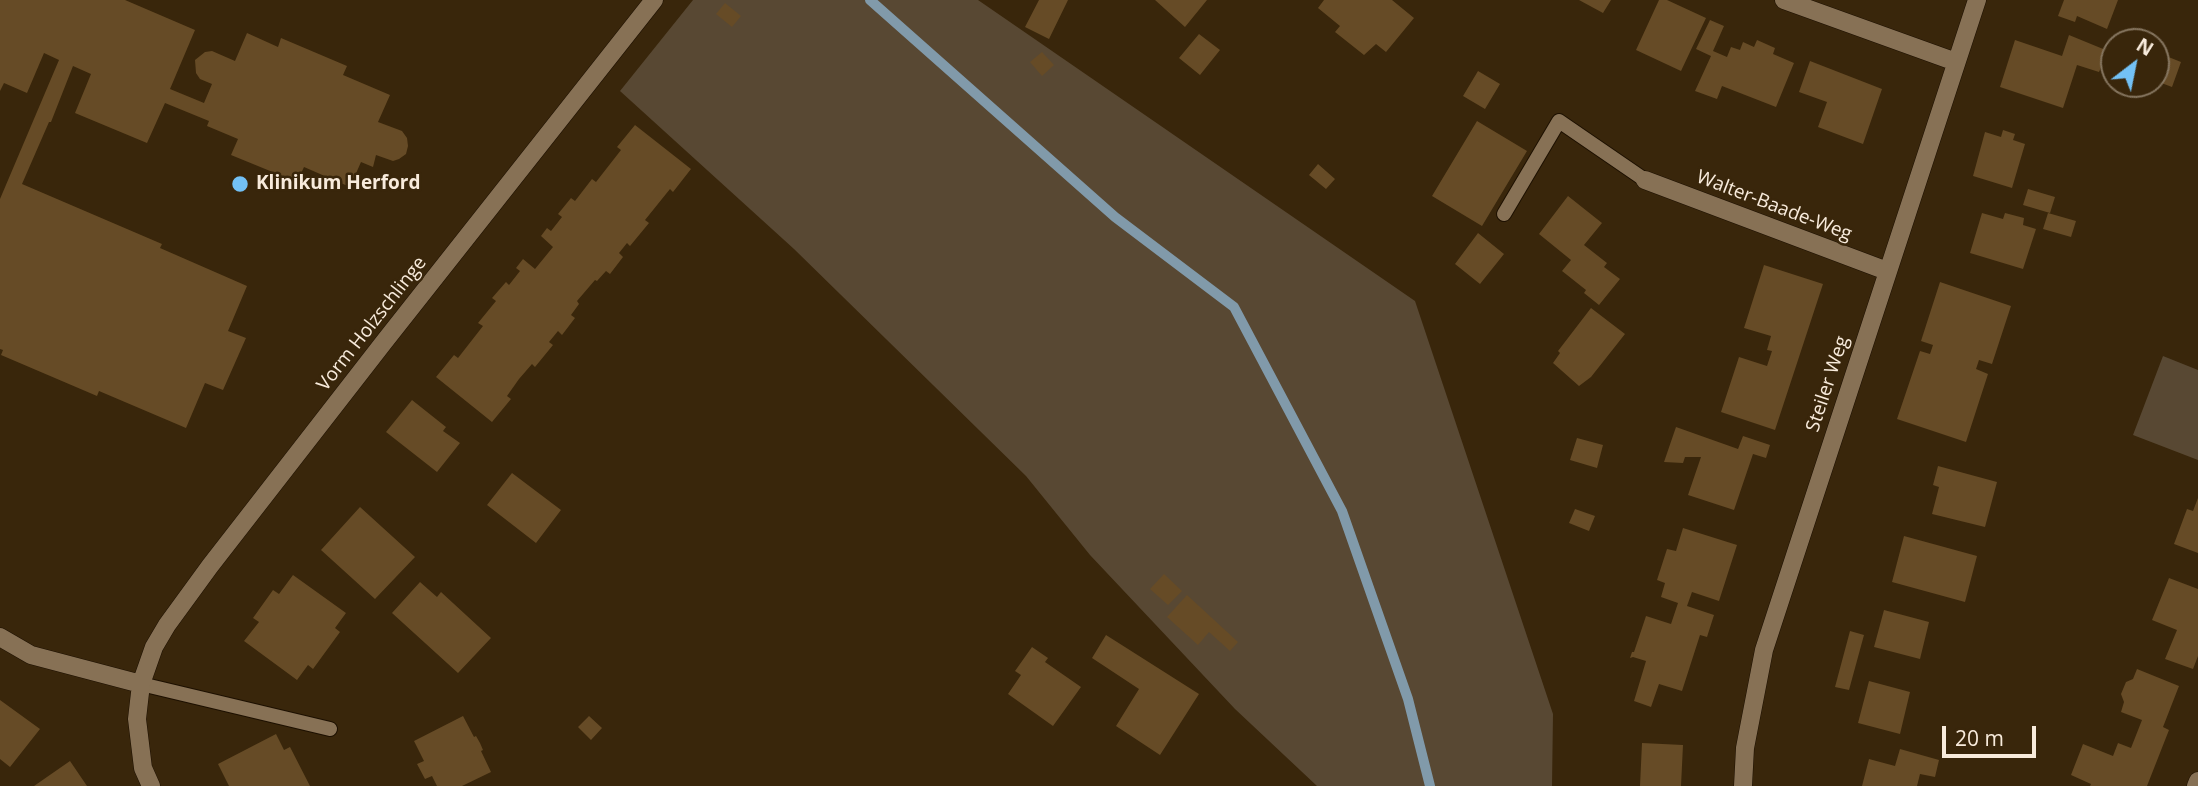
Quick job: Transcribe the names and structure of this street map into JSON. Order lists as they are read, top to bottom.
{
  "streets": {
    "street": ["Walter-Baade-Weg", "Vorm Holzschlinge", "Steiler Weg"]
  },
  "crossings": [
    ["Walter-Baade-Weg", "Steiler Weg"]
  ],
  "places": ["Klinikum Herford"],
  "scale_bar": "20 m",
  "north": "top right"
}
